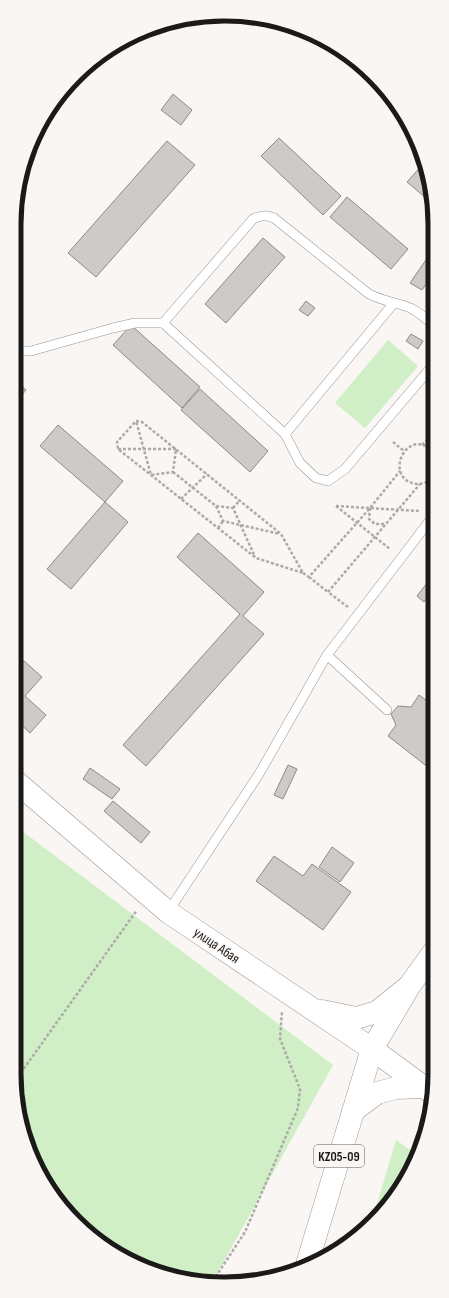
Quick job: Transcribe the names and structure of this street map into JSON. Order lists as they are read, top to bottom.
{
  "streets": {
    "street": ["улица Абая", "KZ05-09"]
  },
  "crossings": [
    ["улица Абая", "KZ05-09"]
  ]
}
